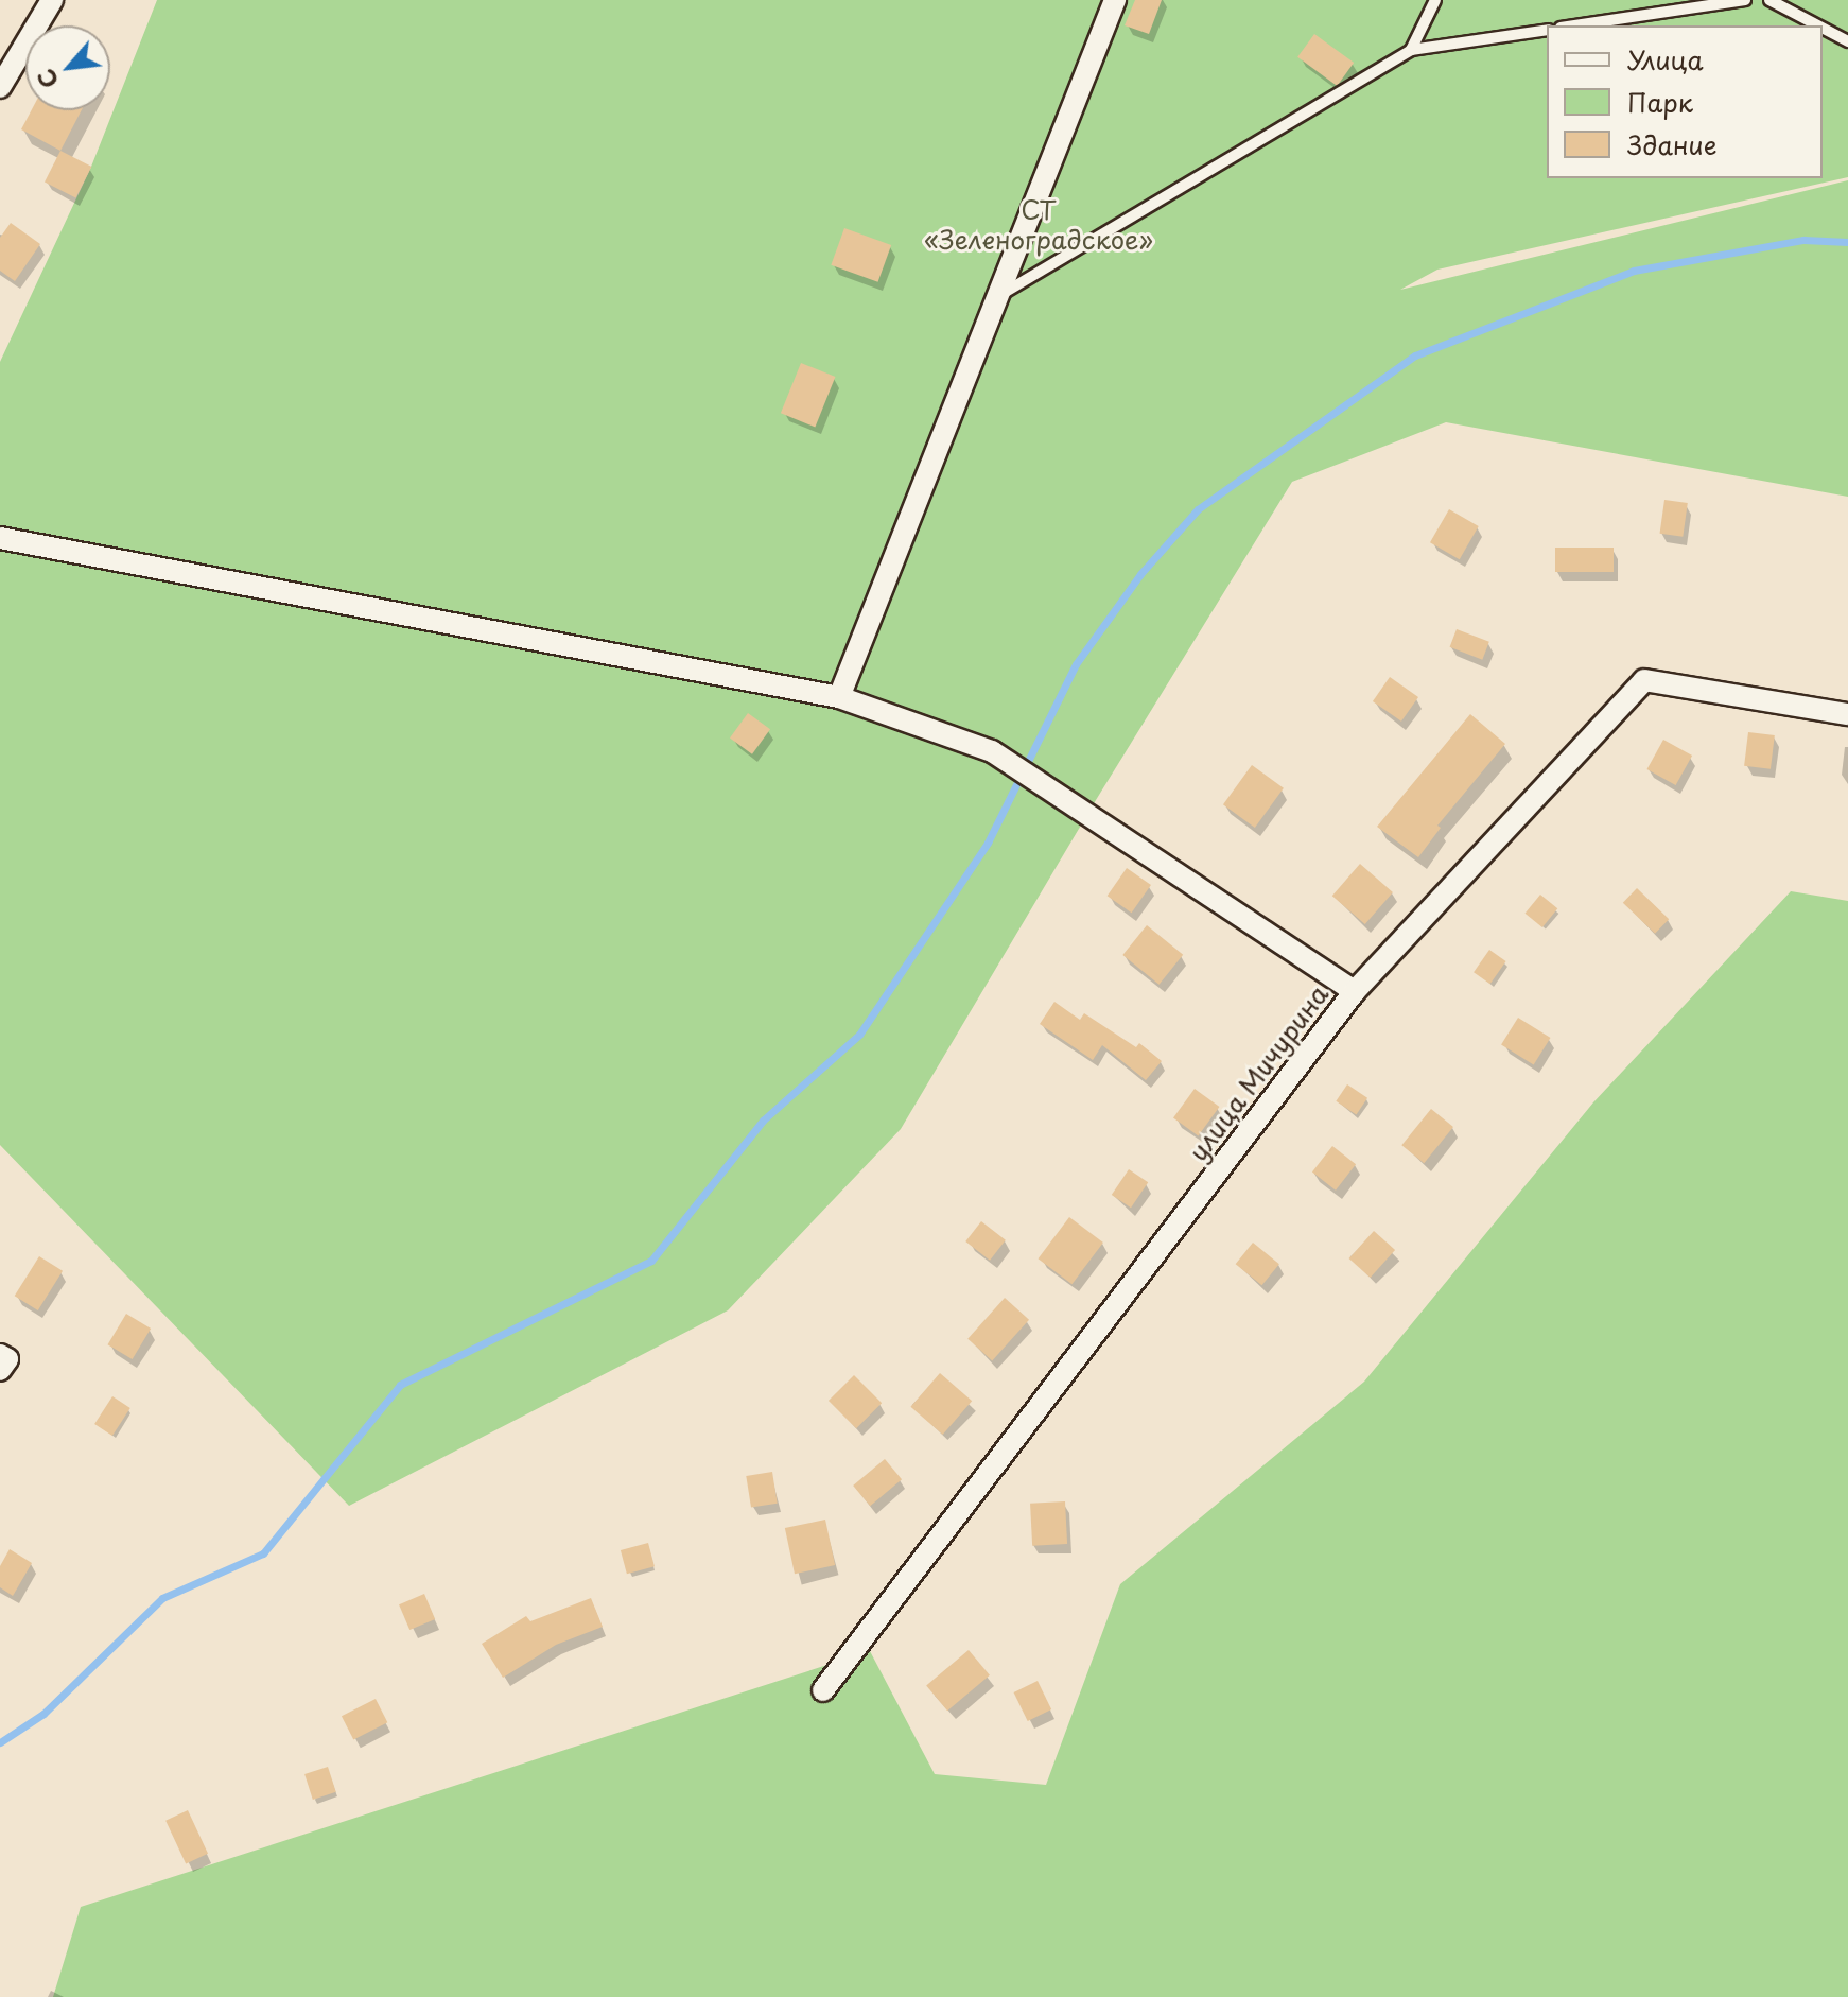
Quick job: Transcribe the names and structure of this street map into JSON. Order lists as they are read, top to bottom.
{
  "streets": {
    "street": ["улица Мичурина"]
  },
  "parks": ["СТ «Зеленоградское»"],
  "legend": ["Улица", "Парк", "Здание"],
  "north": "bottom left"
}
